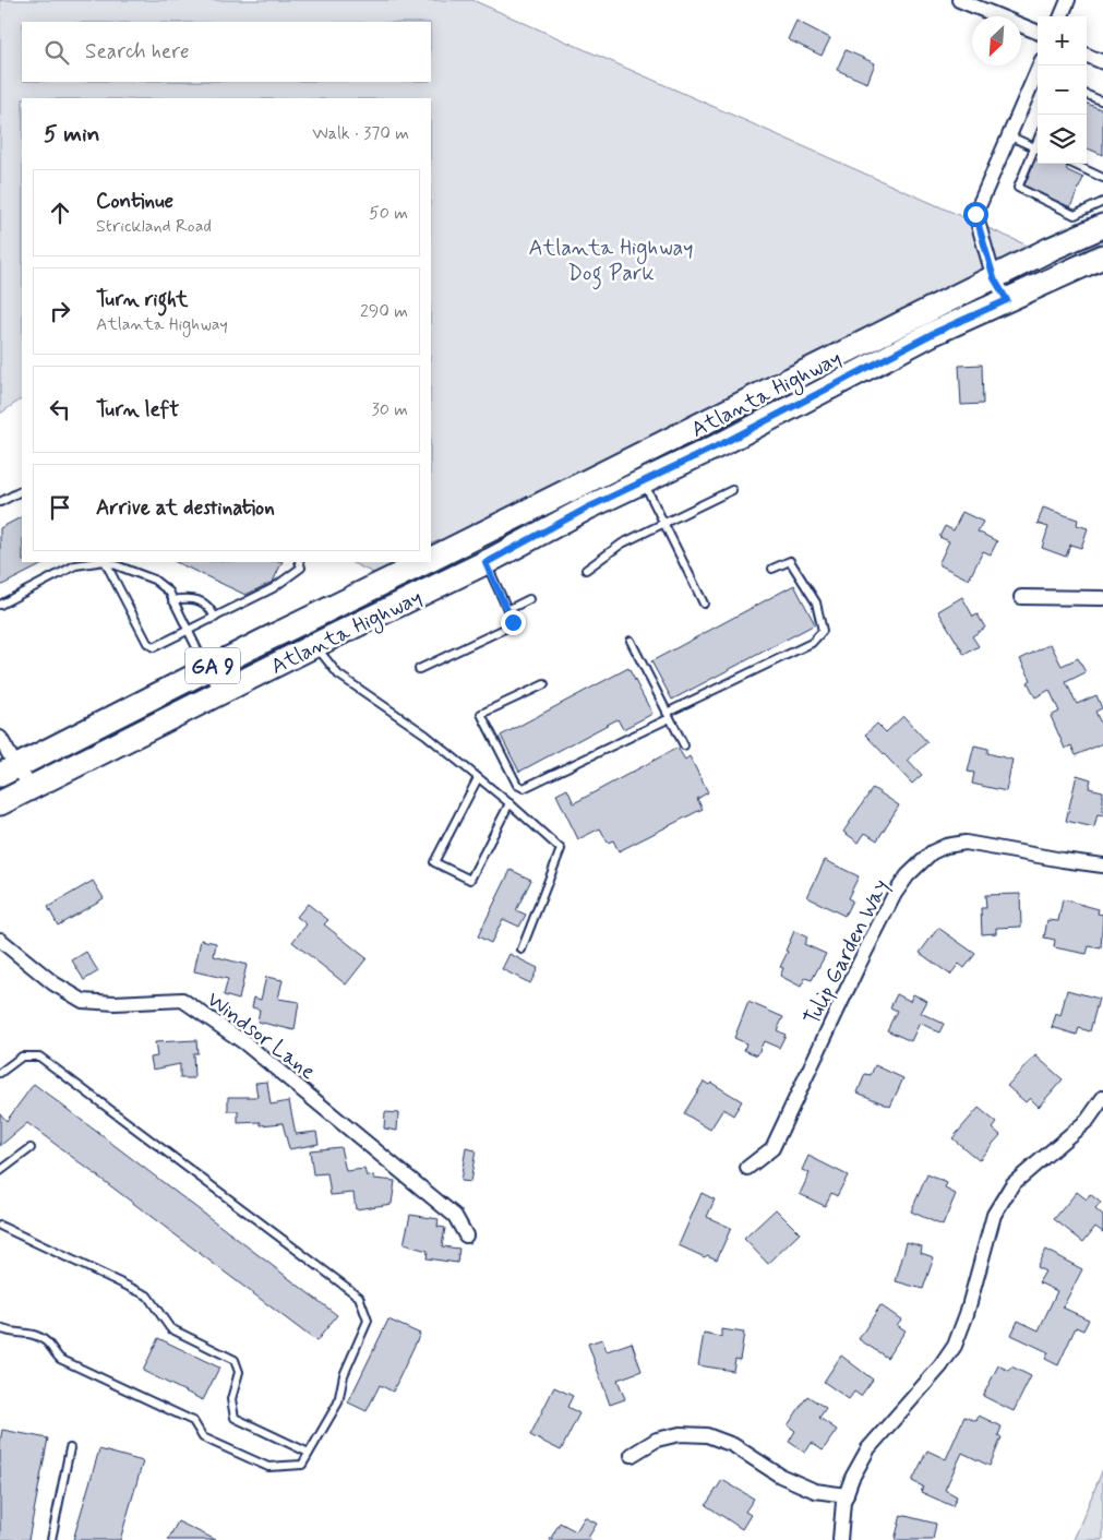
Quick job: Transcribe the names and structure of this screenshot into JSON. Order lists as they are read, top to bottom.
{
  "streets": {
    "main road": ["Atlanta Highway", "GA 9"],
    "street": ["Tulip Garden Way", "Windsor Lane"]
  },
  "parks": ["Atlanta Highway Dog Park"],
  "north": "bottom left",
  "page": {
    "map_buttons": ["+", "−"],
    "search": "Search here",
    "heading": ["5 min", "Walk · 370 m"],
    "list": [
      ["Continue", "Strickland Road", "50 m"],
      ["Turn right", "Atlanta Highway", "290 m"],
      ["Turn left", "30 m"],
      "Arrive at destination"
    ]
  }
}
